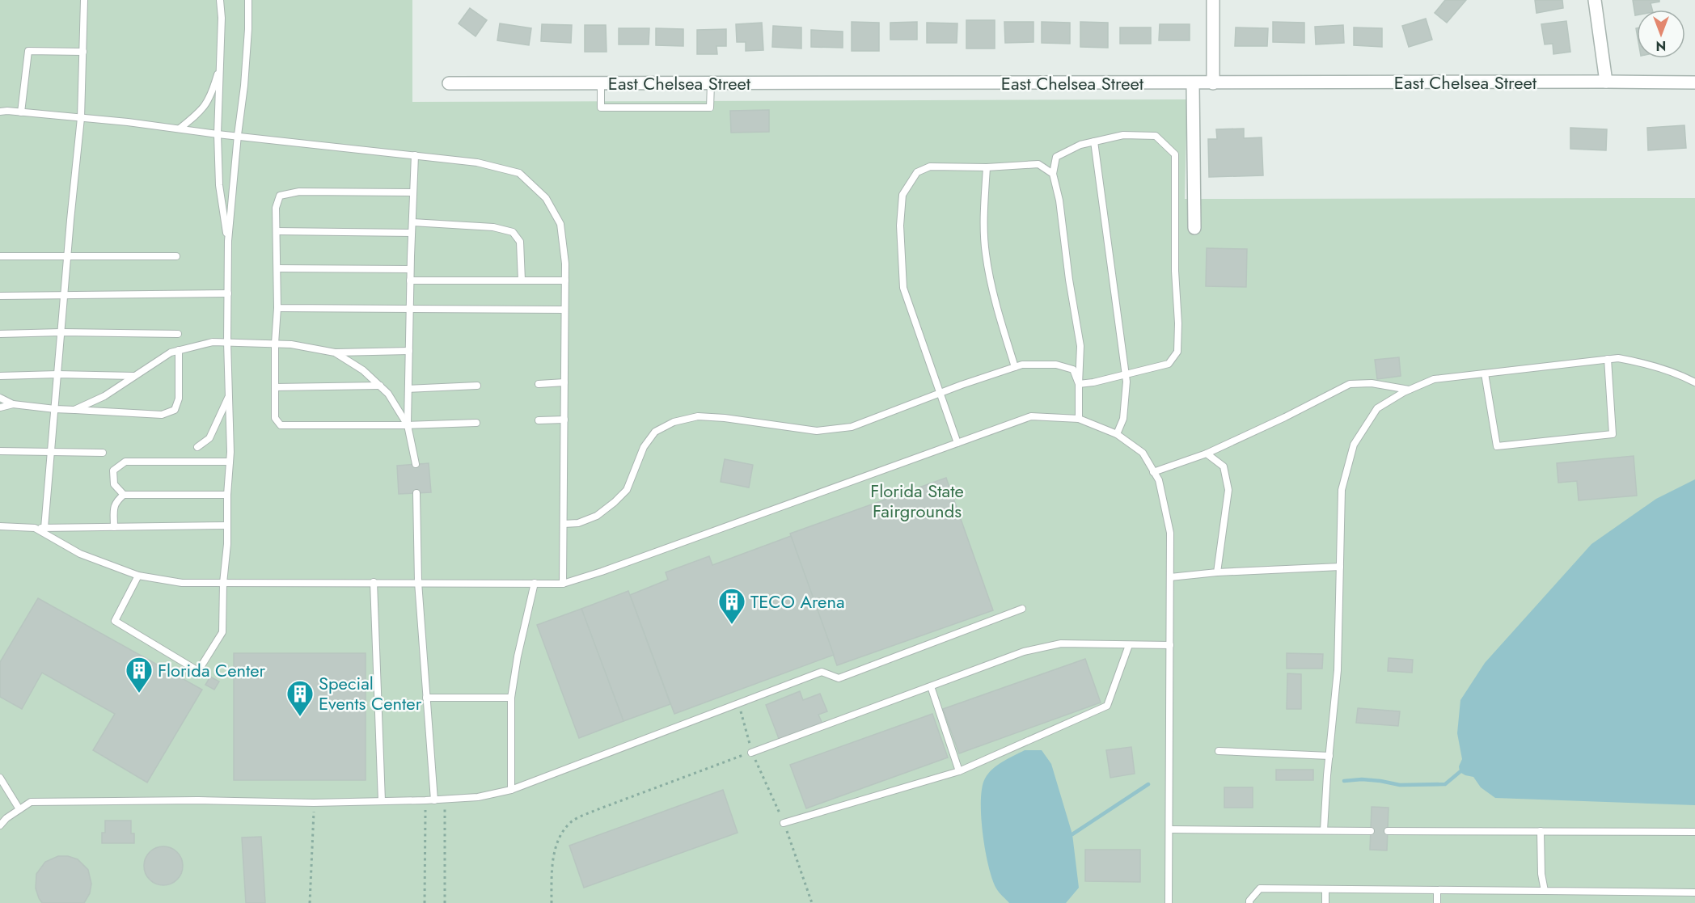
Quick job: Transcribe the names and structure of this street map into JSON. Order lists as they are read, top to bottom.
{
  "streets": {
    "street": ["East Chelsea Street"]
  },
  "parks": ["Florida State Fairgrounds"],
  "places": {
    "building": ["TECO Arena", "Florida Center", "Special Events Center"]
  },
  "north": "bottom"
}
